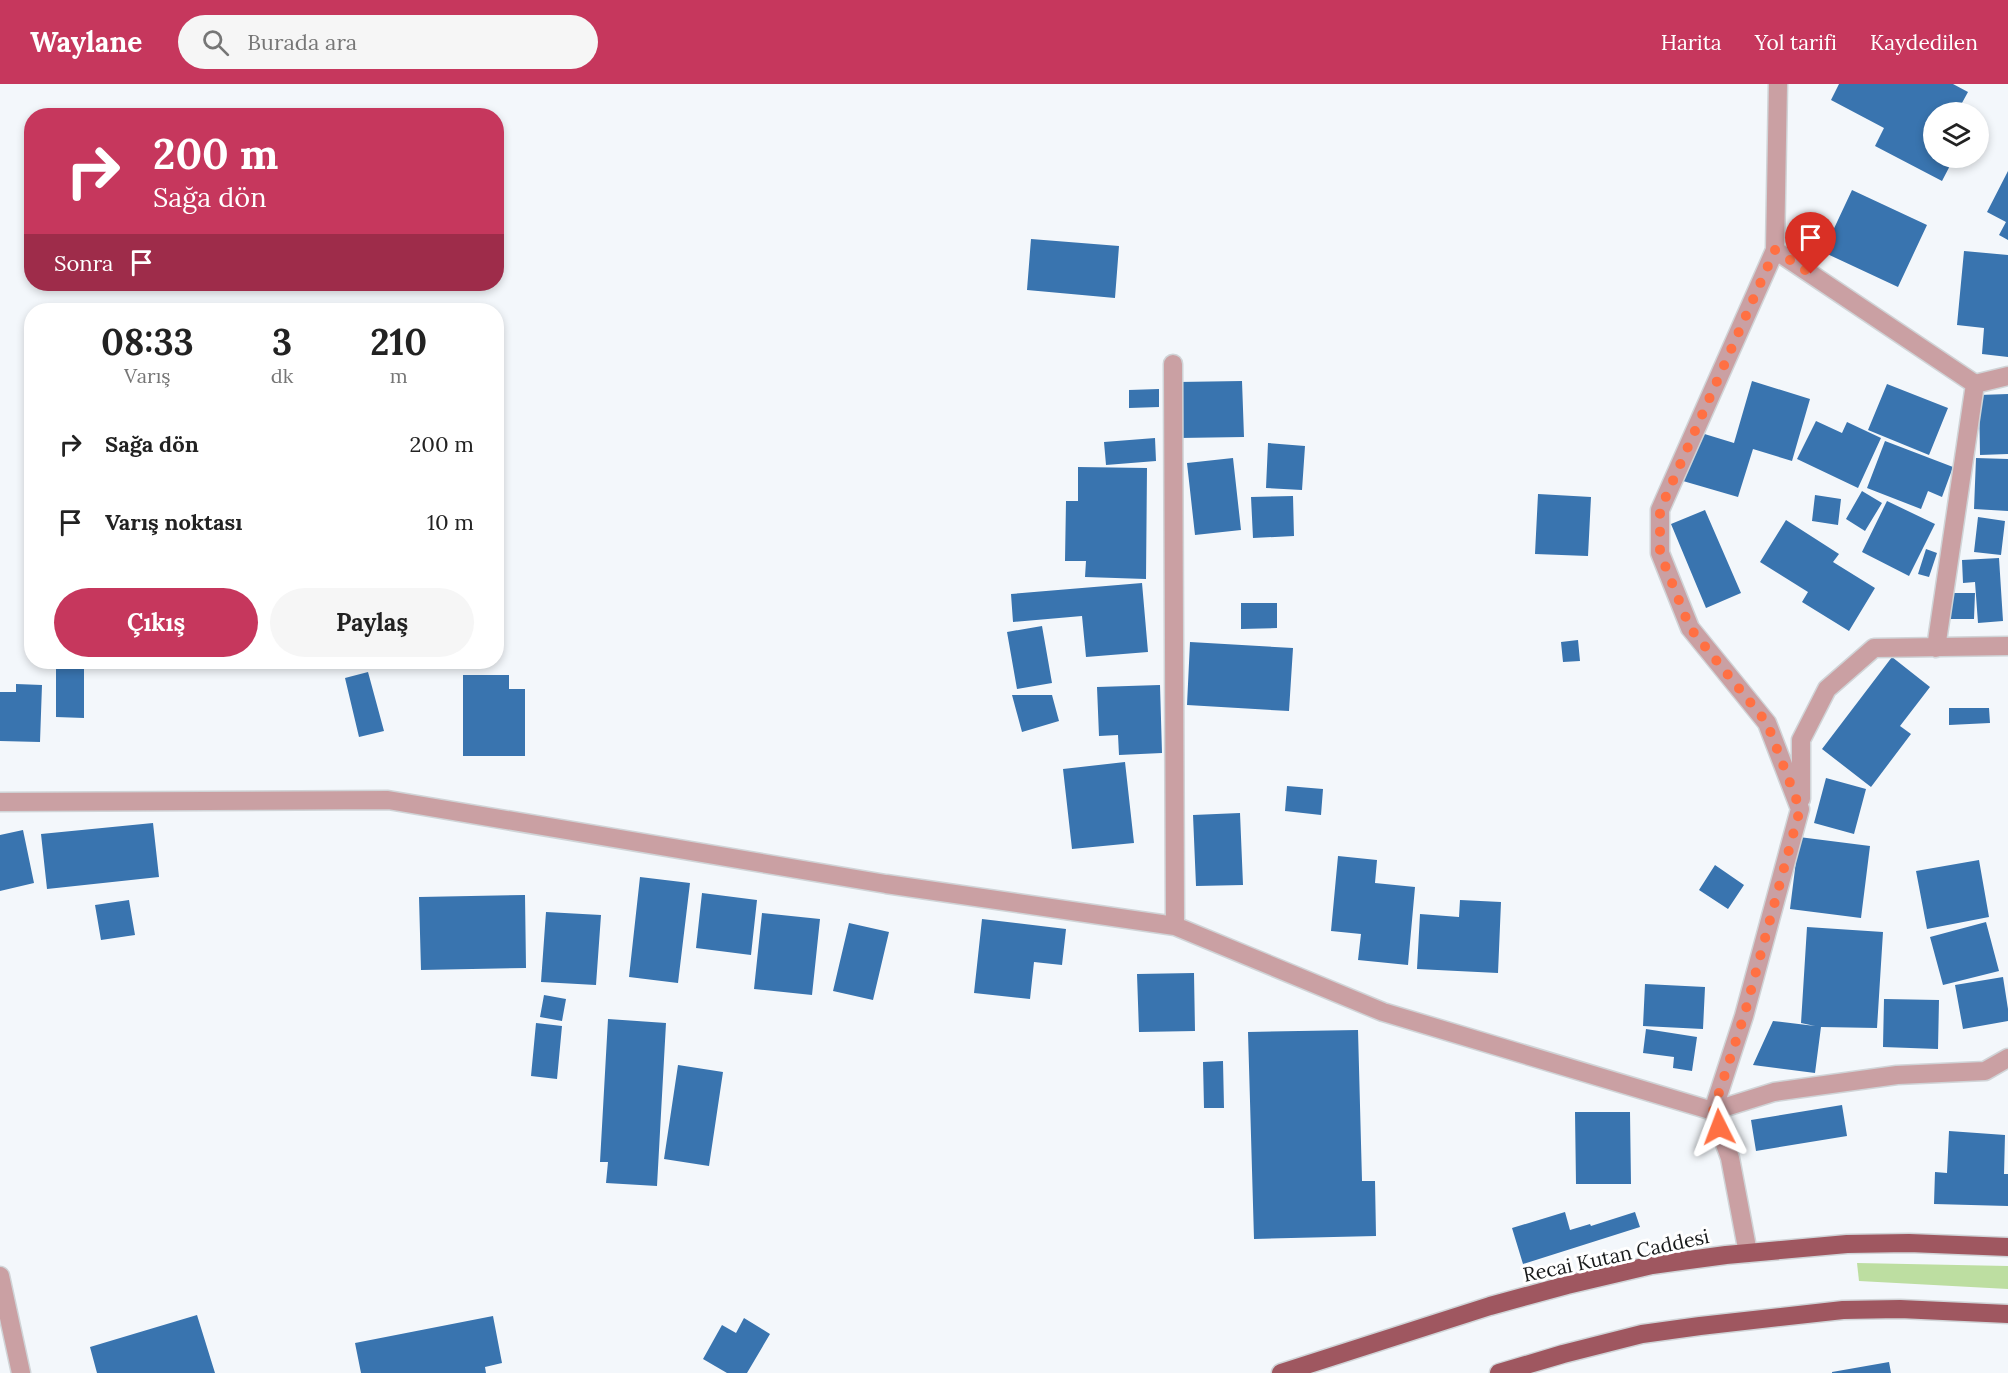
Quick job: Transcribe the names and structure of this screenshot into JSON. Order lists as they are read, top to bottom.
{
  "streets": {
    "main road": ["Recai Kutan Caddesi"]
  },
  "page": {
    "header": "Waylane",
    "search": "Burada ara",
    "nav": ["Harita", "Yol tarifi", "Kaydedilen"],
    "turn": ["200 m", "Sağa dön"],
    "then": "Sonra",
    "eta": [
      "08:33",
      "Varış",
      "3",
      "dk",
      "210",
      "m"
    ],
    "list": [
      {
        "name": "Sağa dön",
        "value": "200 m"
      },
      {
        "name": "Varış noktası",
        "value": "10 m"
      }
    ],
    "buttons": ["Çıkış", "Paylaş"]
  }
}
